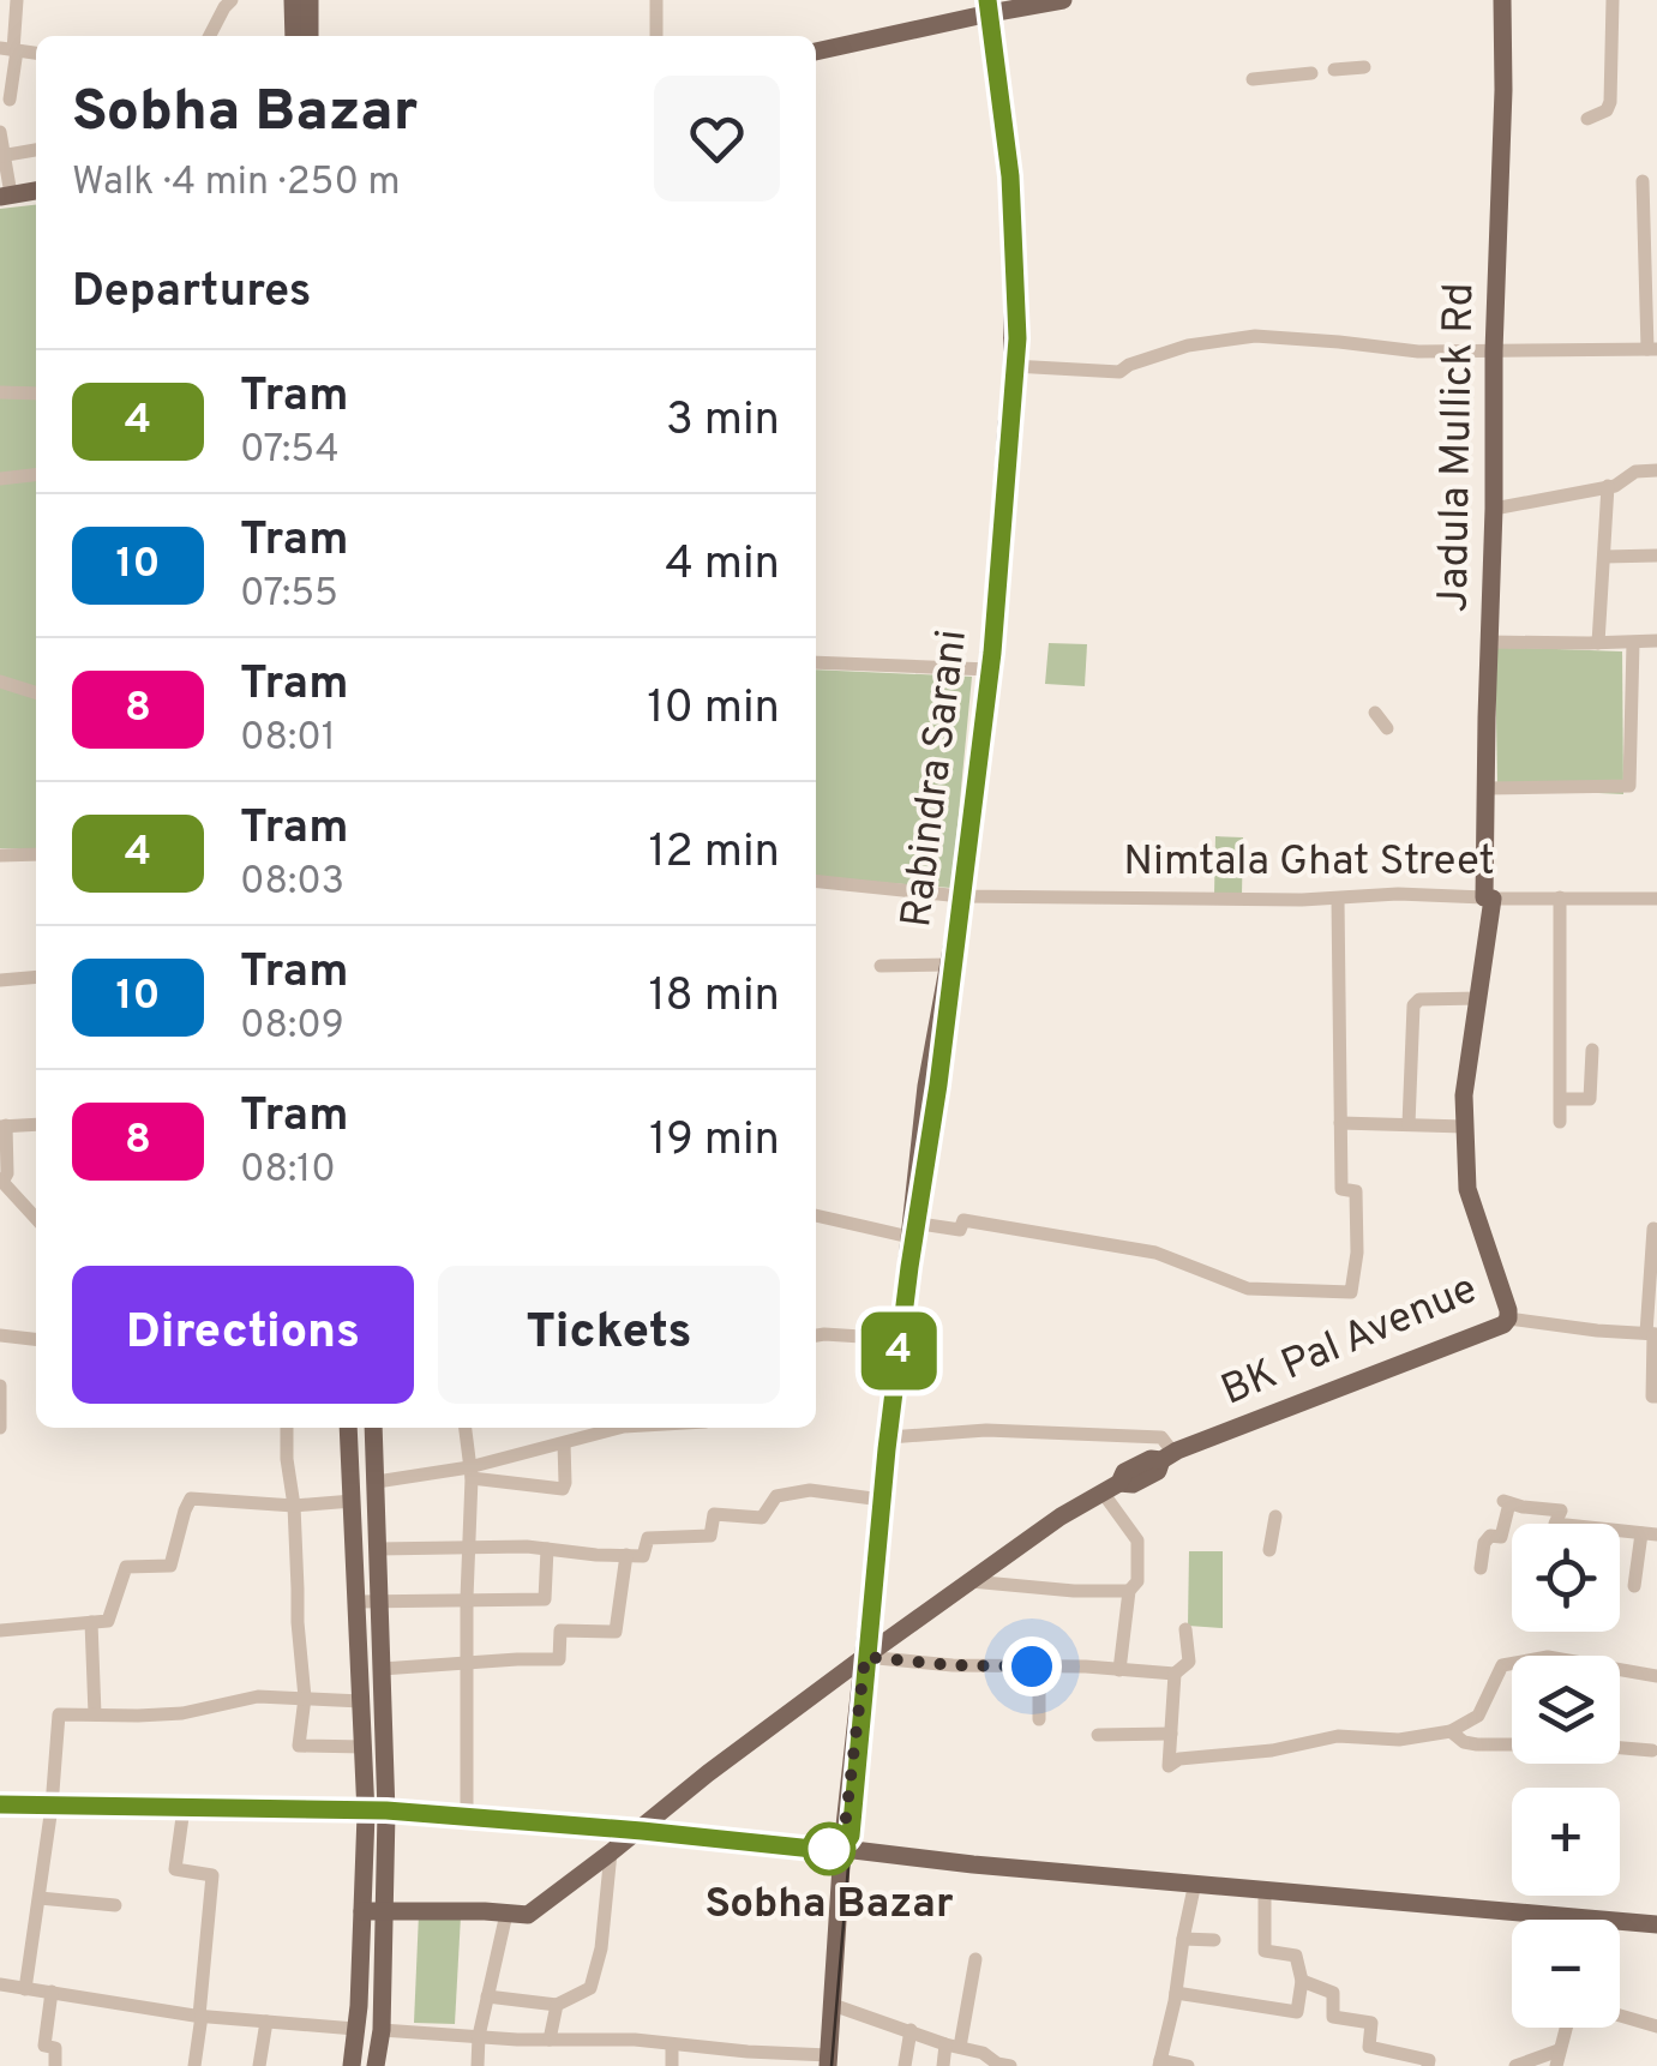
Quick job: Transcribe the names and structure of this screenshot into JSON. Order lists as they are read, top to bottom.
{
  "streets": {
    "main road": ["Jadula Mullick Rd", "Rabindra Sarani", "BK Pal Avenue"],
    "street": ["Nimtala Ghat Street"]
  },
  "crossings": [
    ["Jadula Mullick Rd", "Nimtala Ghat Street"],
    ["Jadula Mullick Rd", "BK Pal Avenue"],
    ["Rabindra Sarani", "Nimtala Ghat Street"],
    ["Rabindra Sarani", "BK Pal Avenue"],
    ["Nimtala Ghat Street", "BK Pal Avenue"]
  ],
  "places": ["Sobha Bazar"],
  "lines": ["tram line 4"],
  "page": {
    "on_map": "4",
    "heading": [
      ["Sobha Bazar", "Walk · 4 min · 250 m"],
      "Departures"
    ],
    "list": [
      {
        "mark": "4",
        "name": "Tram",
        "note": "07:54",
        "value": "3 min"
      },
      {
        "mark": "10",
        "name": "Tram",
        "note": "07:55",
        "value": "4 min"
      },
      {
        "mark": "8",
        "name": "Tram",
        "note": "08:01",
        "value": "10 min"
      },
      {
        "mark": "4",
        "name": "Tram",
        "note": "08:03",
        "value": "12 min"
      },
      {
        "mark": "10",
        "name": "Tram",
        "note": "08:09",
        "value": "18 min"
      },
      {
        "mark": "8",
        "name": "Tram",
        "note": "08:10",
        "value": "19 min"
      }
    ],
    "buttons": ["Directions", "Tickets"],
    "map_buttons": ["+", "−"]
  }
}
